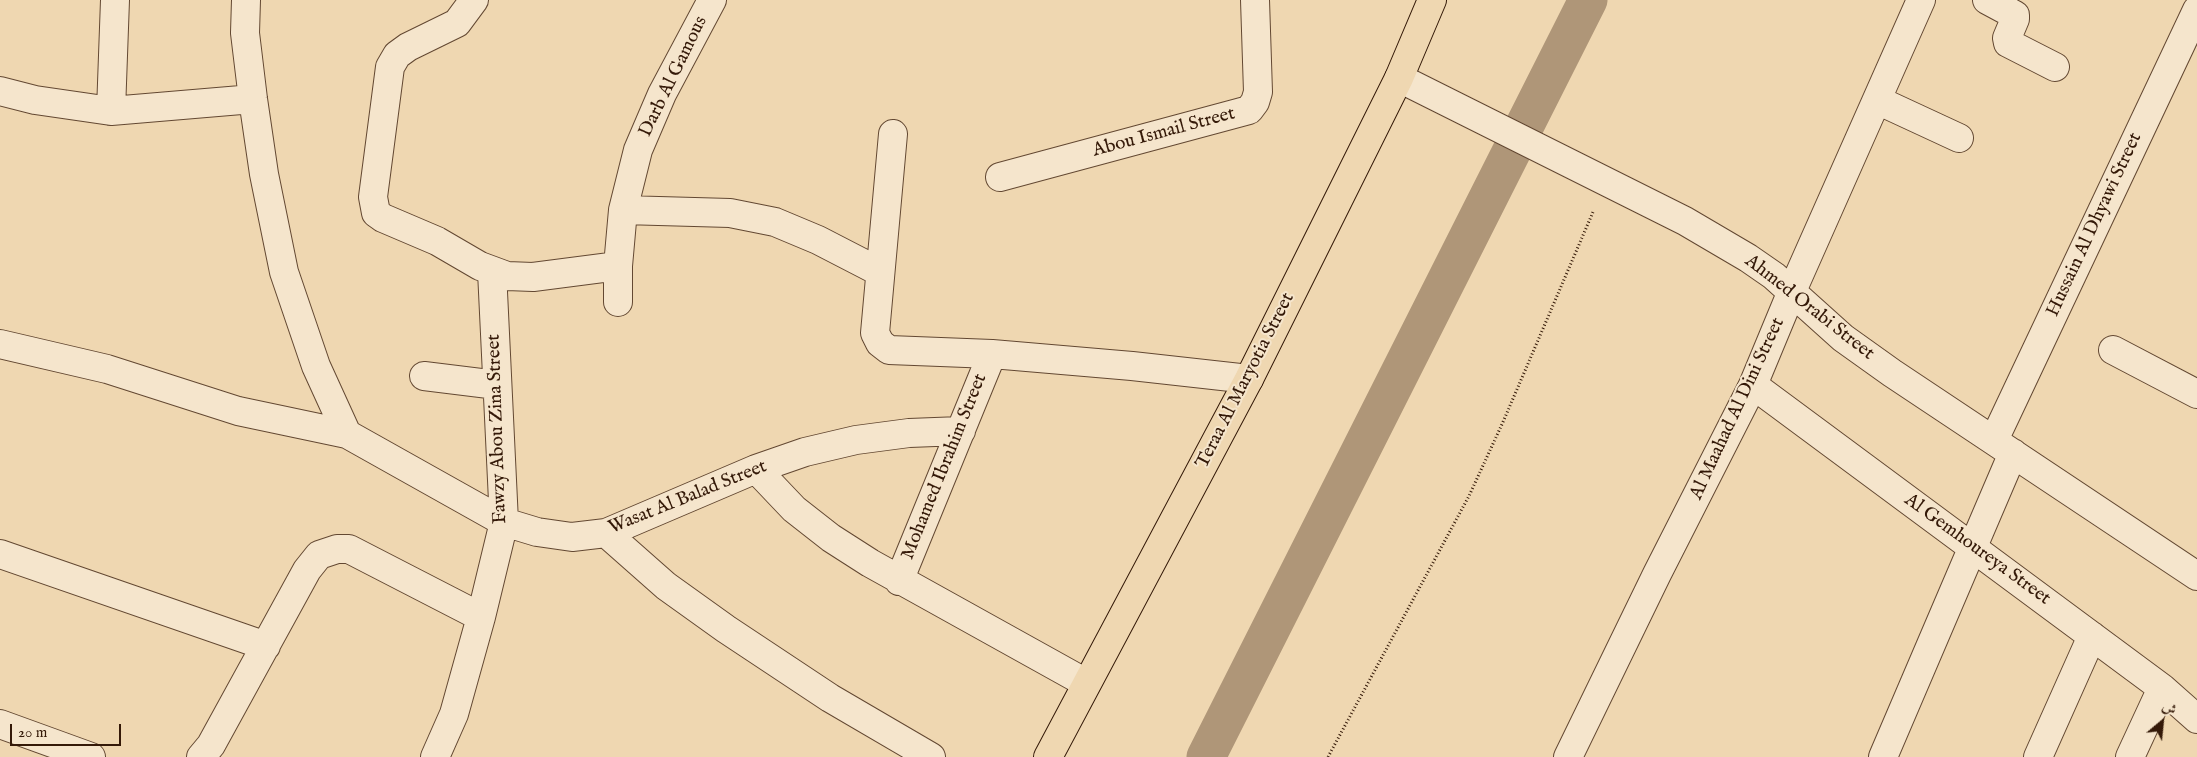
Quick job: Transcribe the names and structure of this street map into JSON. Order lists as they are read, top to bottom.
{
  "streets": {
    "main road": ["Teraa Al Maryotia Street"],
    "street": [
      "Darb Al Gamous",
      "Abou Ismail Street",
      "Hussain Al Dhyawi Street",
      "Ahmed Orabi Street",
      "Al Maahad Al Dini Street",
      "Fawzy Abou Zina Street",
      "Mohamed Ibrahim Street",
      "Wasat Al Balad Street",
      "Al Gemhoureya Street"
    ]
  },
  "crossings": [
    ["Hussain Al Dhyawi Street", "Ahmed Orabi Street"],
    ["Hussain Al Dhyawi Street", "Al Gemhoureya Street"],
    ["Ahmed Orabi Street", "Teraa Al Maryotia Street"],
    ["Ahmed Orabi Street", "Al Maahad Al Dini Street"],
    ["Al Maahad Al Dini Street", "Al Gemhoureya Street"],
    ["Fawzy Abou Zina Street", "Wasat Al Balad Street"],
    ["Mohamed Ibrahim Street", "Wasat Al Balad Street"]
  ],
  "scale_bar": "20 m",
  "north": "top right"
}
